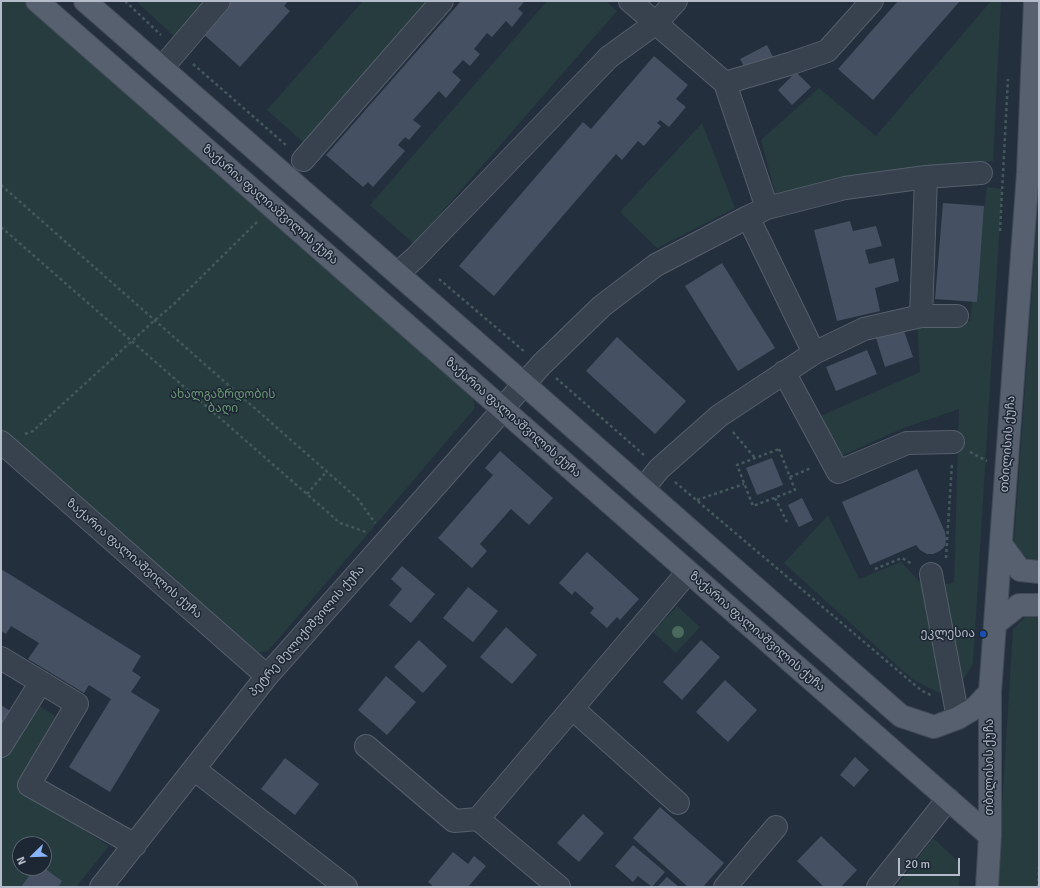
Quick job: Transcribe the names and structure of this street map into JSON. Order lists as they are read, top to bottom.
{
  "streets": {
    "main road": ["ზაქარია ფალიაშვილის ქუჩა", "თბილისის ქუჩა"],
    "street": ["პეტრე მელიქიშვილის ქუჩა"]
  },
  "crossings": [
    ["ზაქარია ფალიაშვილის ქუჩა", "თბილისის ქუჩა"],
    ["ზაქარია ფალიაშვილის ქუჩა", "პეტრე მელიქიშვილის ქუჩა"]
  ],
  "parks": ["ახალგაზრდობის ბაღი"],
  "places": ["ეკლესია"],
  "scale_bar": "20 m",
  "north": "bottom left"
}
